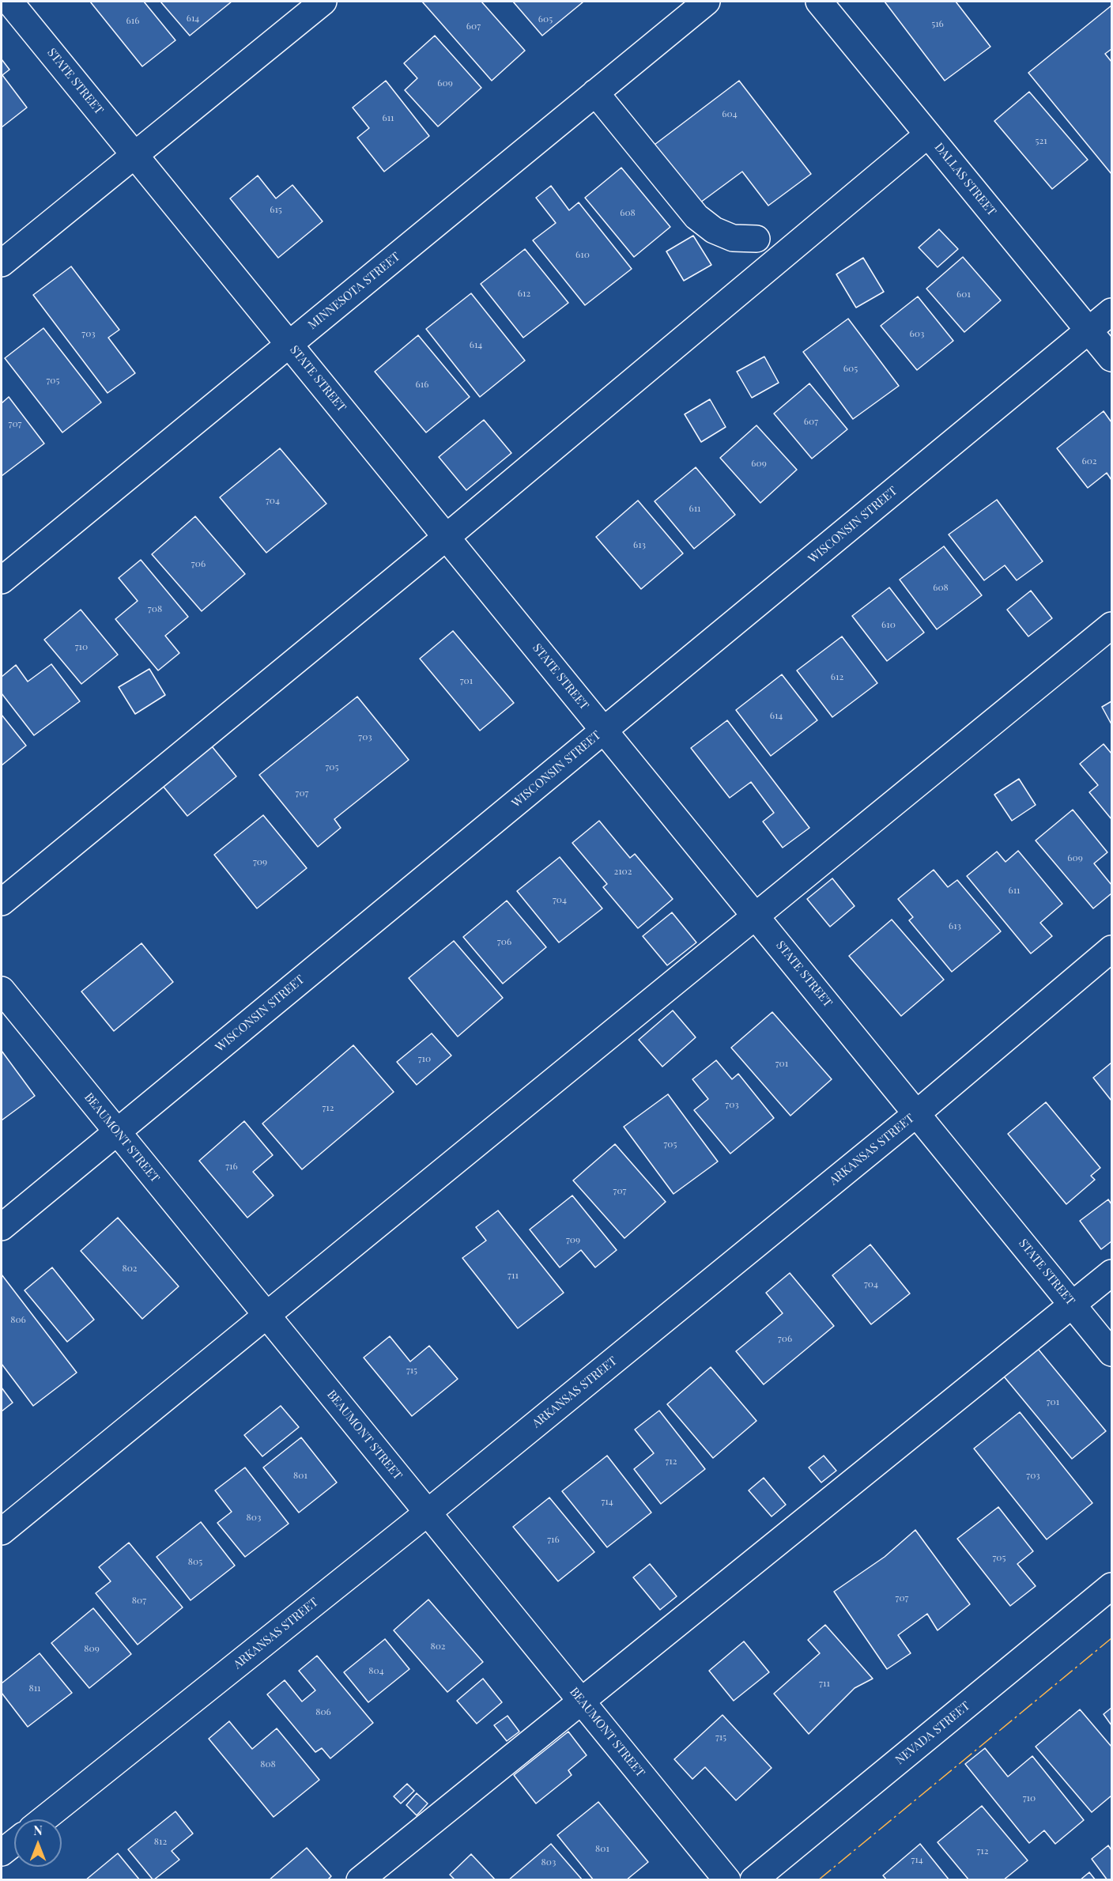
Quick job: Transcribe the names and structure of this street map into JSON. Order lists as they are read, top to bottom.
{
  "streets": {
    "street": [
      "STATE STREET",
      "DALLAS STREET",
      "MINNESOTA STREET",
      "WISCONSIN STREET",
      "BEAUMONT STREET",
      "ARKANSAS STREET",
      "NEVADA STREET"
    ]
  },
  "crossings": [
    ["STATE STREET", "MINNESOTA STREET"],
    ["STATE STREET", "WISCONSIN STREET"],
    ["STATE STREET", "ARKANSAS STREET"],
    ["DALLAS STREET", "WISCONSIN STREET"],
    ["WISCONSIN STREET", "BEAUMONT STREET"],
    ["BEAUMONT STREET", "ARKANSAS STREET"]
  ],
  "house_numbers": [
    "614",
    "605",
    "616",
    "516",
    "607",
    "609",
    "604",
    "611",
    "521",
    "615",
    "608",
    "610",
    "612",
    "601",
    "703",
    "603",
    "614",
    "605",
    "705",
    "616",
    "607",
    "707",
    "602",
    "609",
    "704",
    "611",
    "613",
    "706",
    "608",
    "708",
    "610",
    "710",
    "612",
    "701",
    "614",
    "703",
    "705",
    "707",
    "609",
    "709",
    "2102",
    "611",
    "704",
    "613",
    "706",
    "710",
    "701",
    "703",
    "712",
    "705",
    "716",
    "707",
    "709",
    "802",
    "711",
    "704",
    "806",
    "706",
    "715",
    "701",
    "712",
    "801",
    "703",
    "714",
    "803",
    "716",
    "705",
    "805",
    "707",
    "807",
    "802",
    "809",
    "804",
    "711",
    "811",
    "806",
    "715",
    "808",
    "710",
    "812",
    "801",
    "712",
    "714",
    "803"
  ],
  "north": "top"
}
